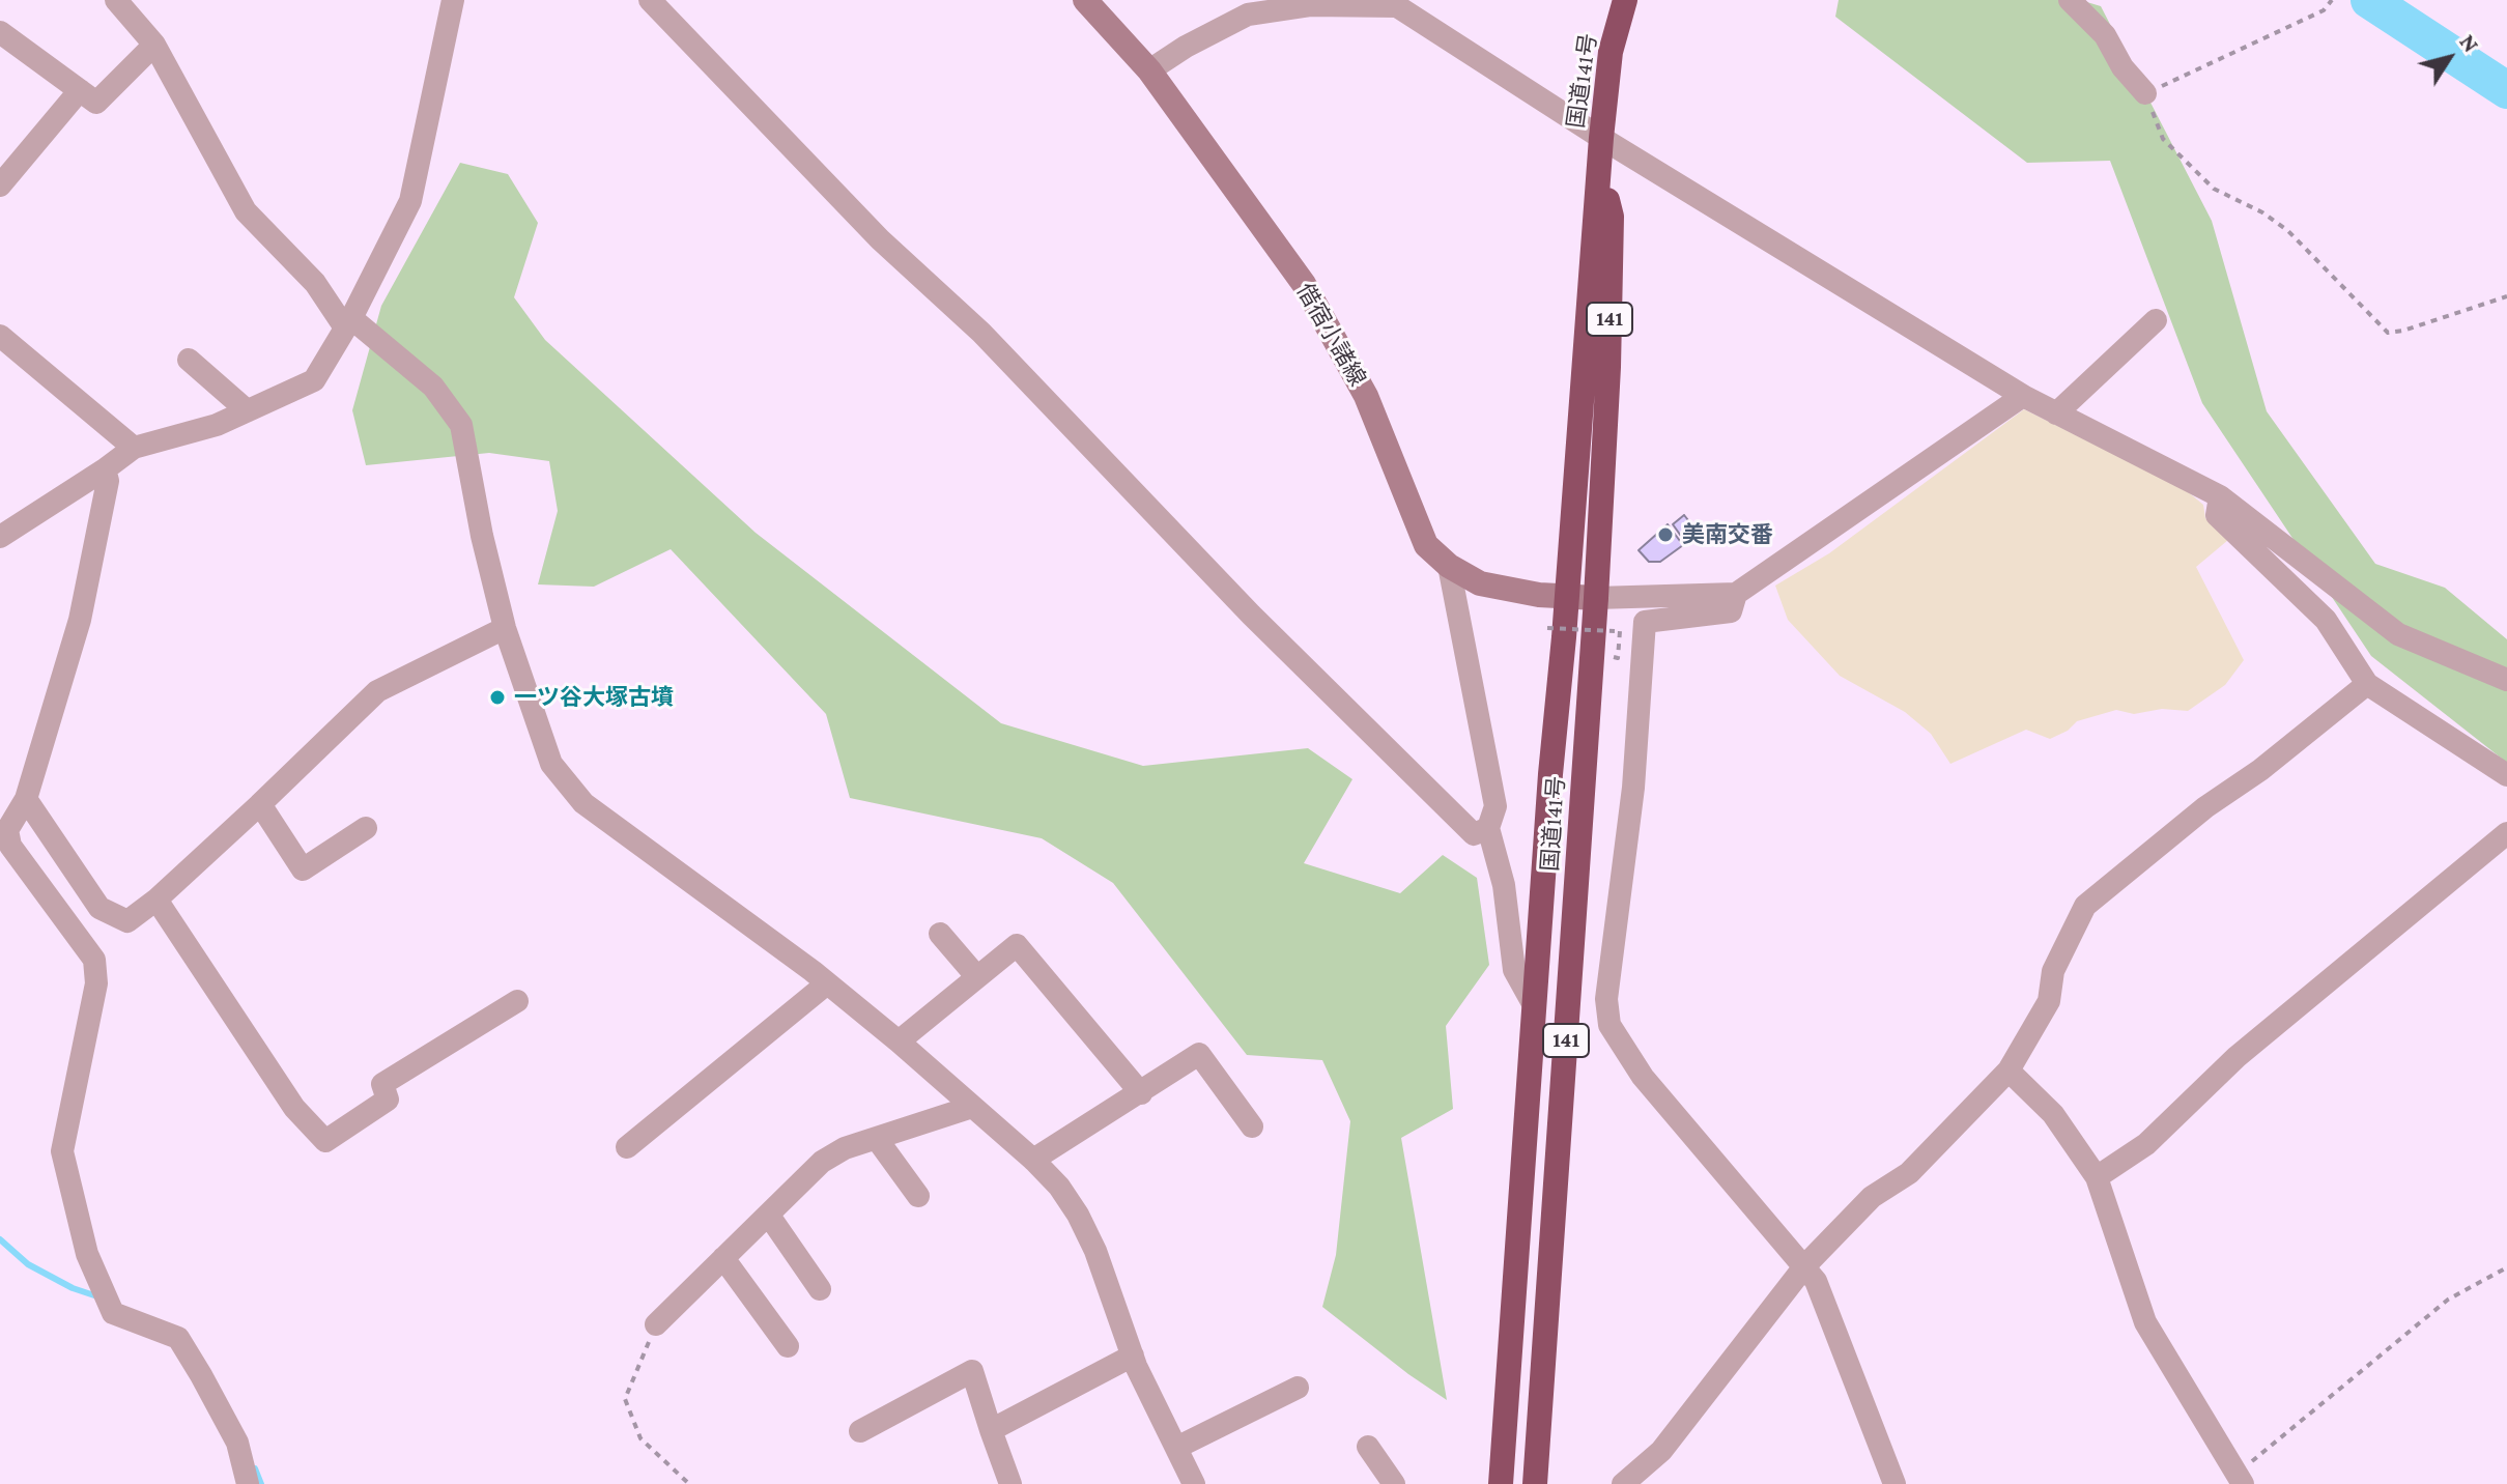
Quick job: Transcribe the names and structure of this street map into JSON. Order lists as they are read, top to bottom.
{
  "streets": {
    "highway": ["国道141号", "141"],
    "main road": ["借宿小諸線"]
  },
  "crossings": [
    ["国道141号", "借宿小諸線"]
  ],
  "places": ["美南交番", "一ツ谷大塚古墳"],
  "north": "top right"
}
